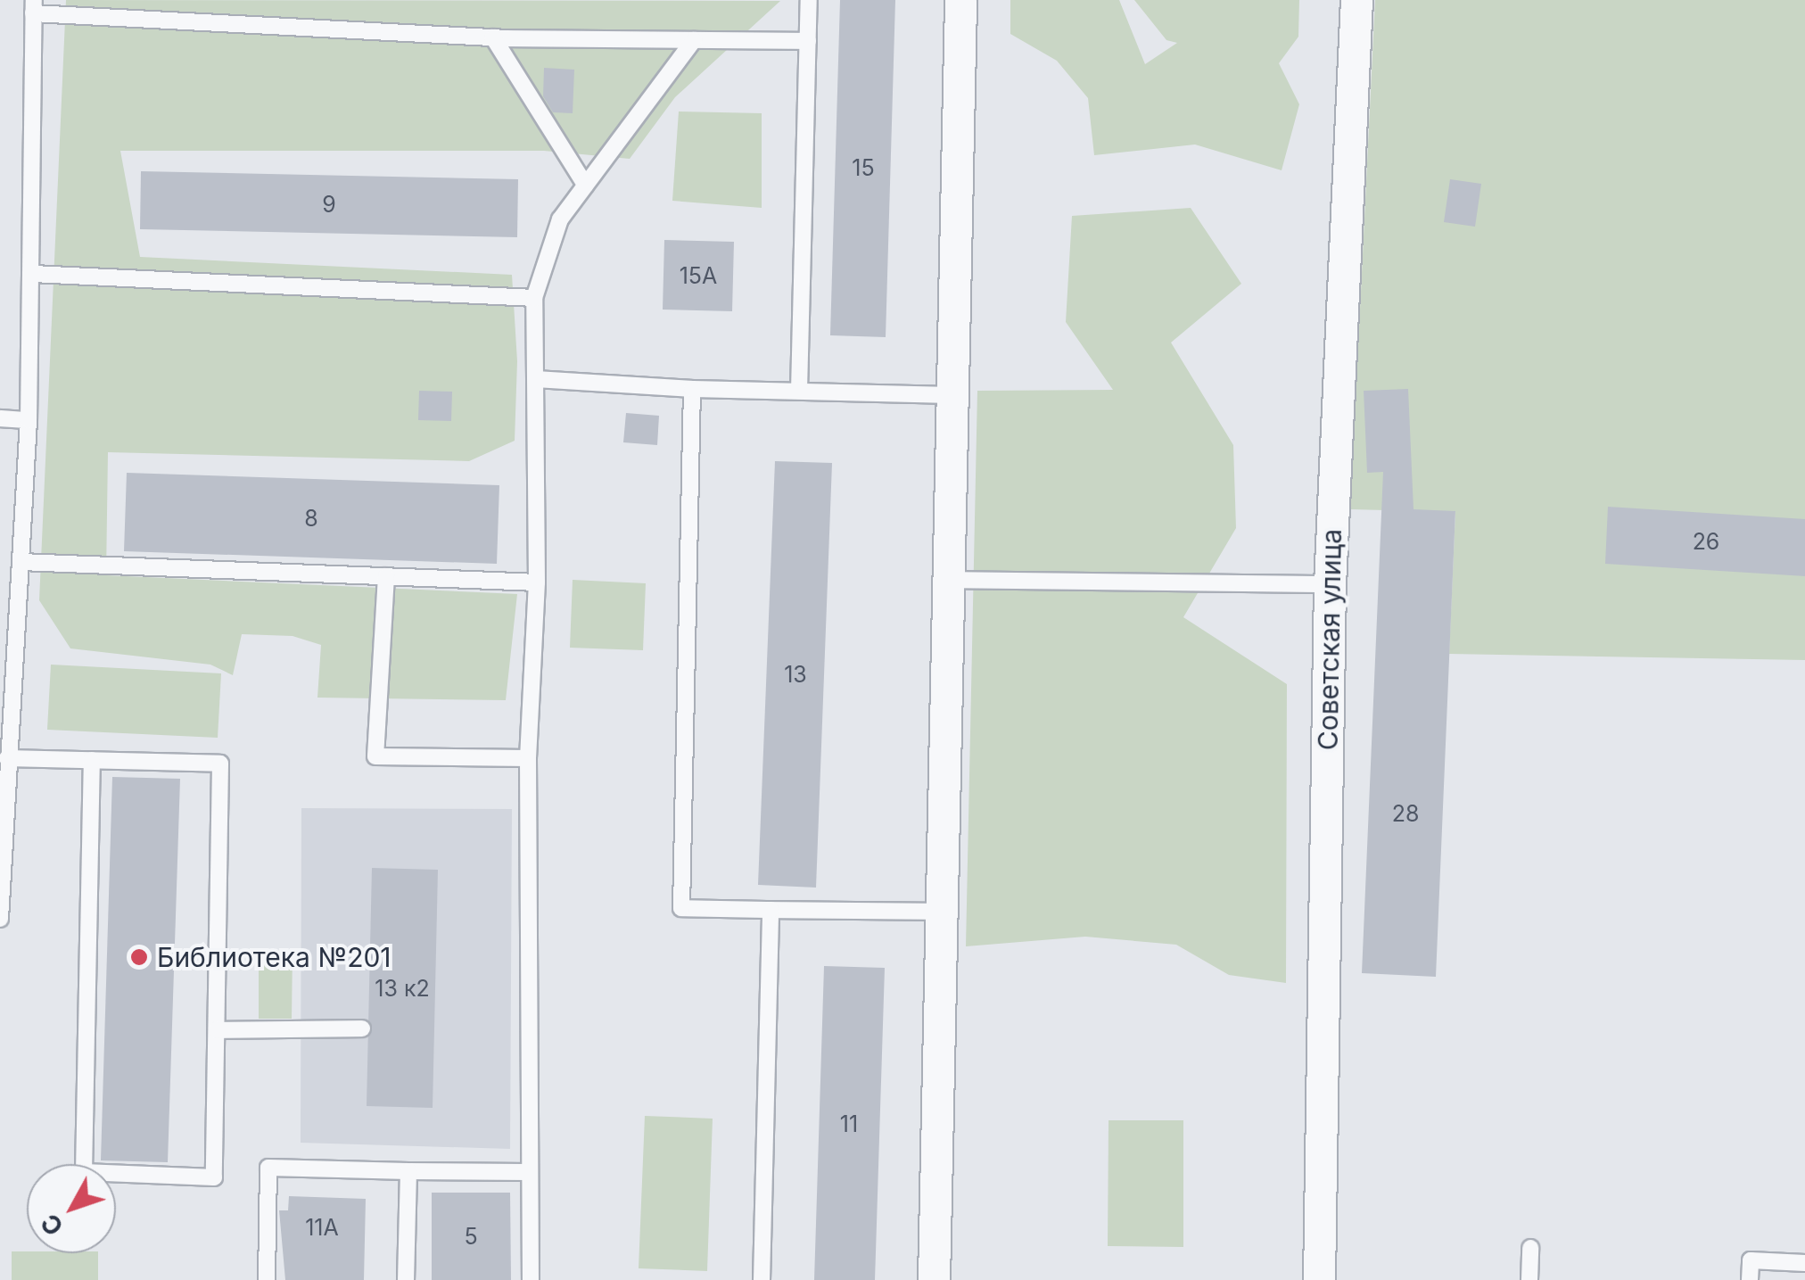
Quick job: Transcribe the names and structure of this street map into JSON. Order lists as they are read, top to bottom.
{
  "streets": {
    "street": ["Советская улица"]
  },
  "places": ["Библиотека №201"],
  "house_numbers": [
    "15",
    "9",
    "15А",
    "8",
    "26",
    "13",
    "28",
    "13 к2",
    "11",
    "11А",
    "5"
  ],
  "north": "bottom left"
}
